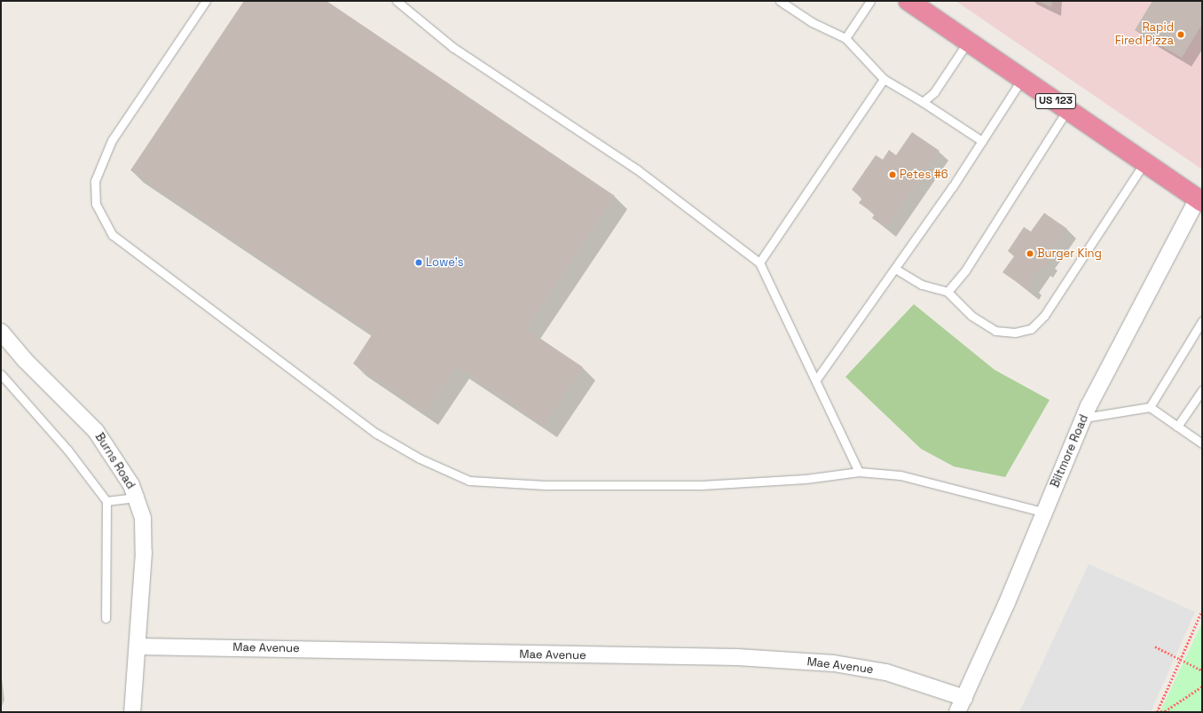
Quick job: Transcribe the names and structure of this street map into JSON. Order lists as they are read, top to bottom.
{
  "streets": {
    "highway": ["US 123"],
    "street": ["Biltmore Road", "Burns Road", "Mae Avenue"]
  },
  "crossings": [
    ["US 123", "Biltmore Road"],
    ["Biltmore Road", "Mae Avenue"],
    ["Burns Road", "Mae Avenue"]
  ],
  "places": [
    "Rapid Fired Pizza",
    "Petes #6",
    "Burger King",
    "Lowe's"
  ]
}
